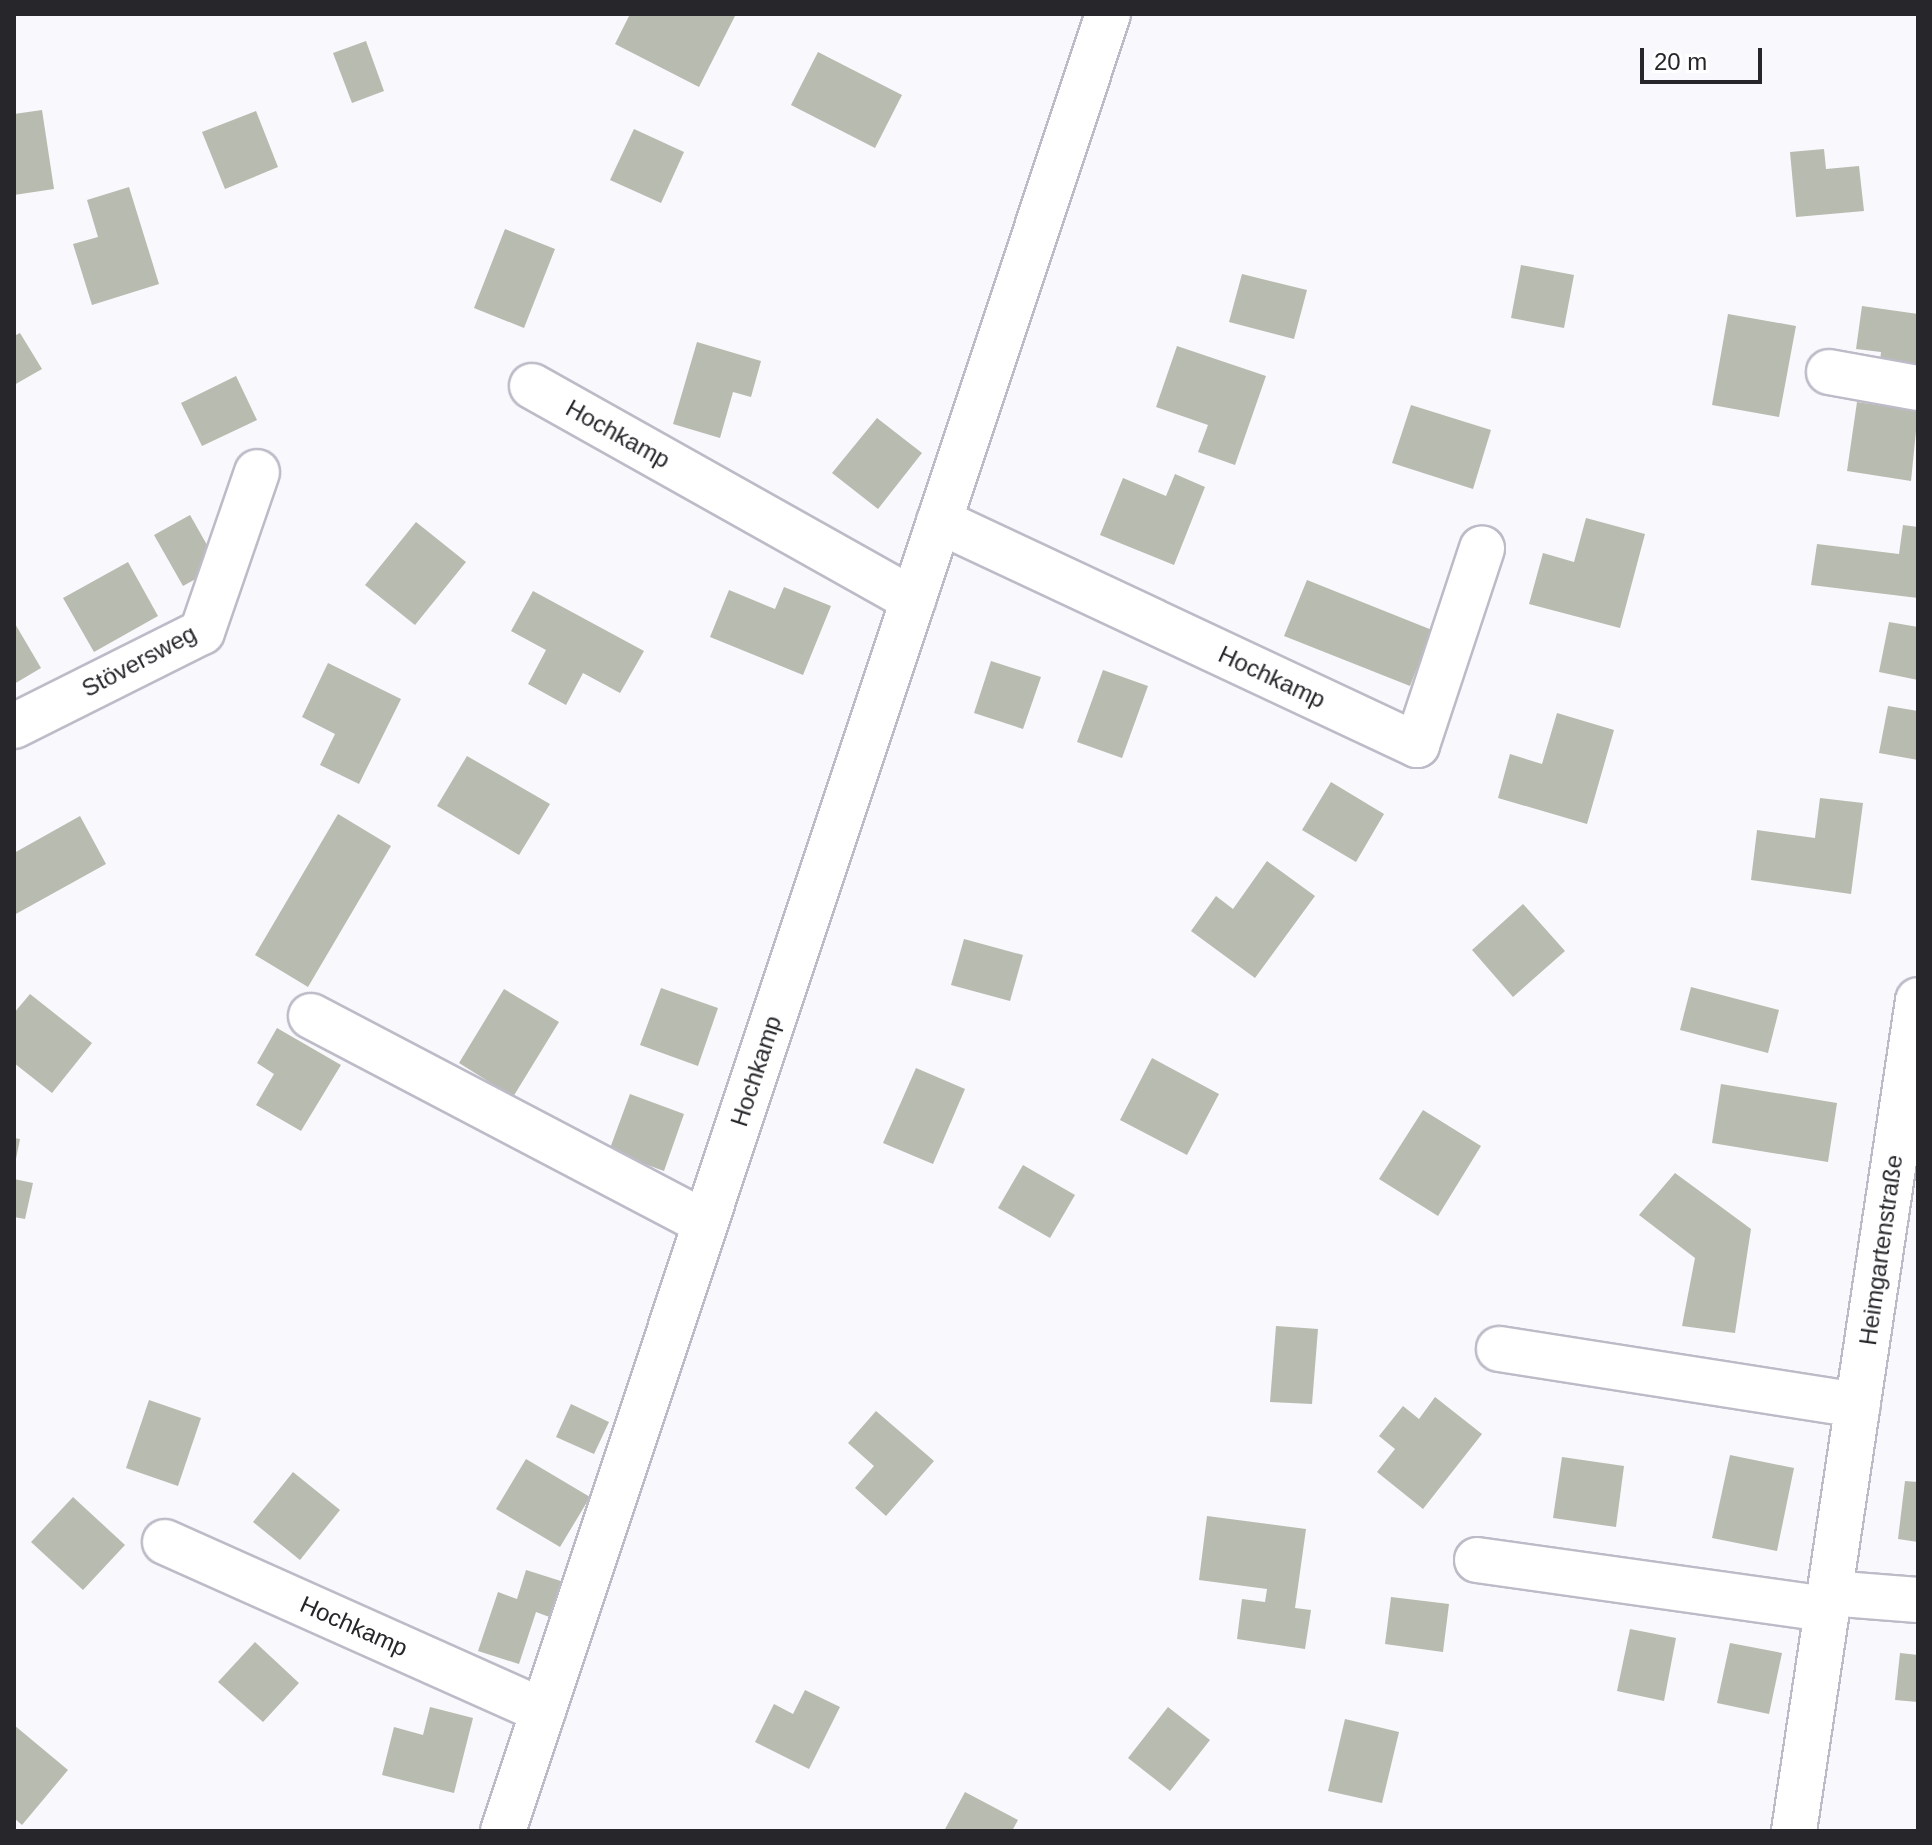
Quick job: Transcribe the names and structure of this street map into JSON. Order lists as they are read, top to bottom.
{
  "streets": {
    "street": ["Hochkamp", "Stöversweg", "Heimgartenstraße"]
  },
  "scale_bar": "20 m"
}
